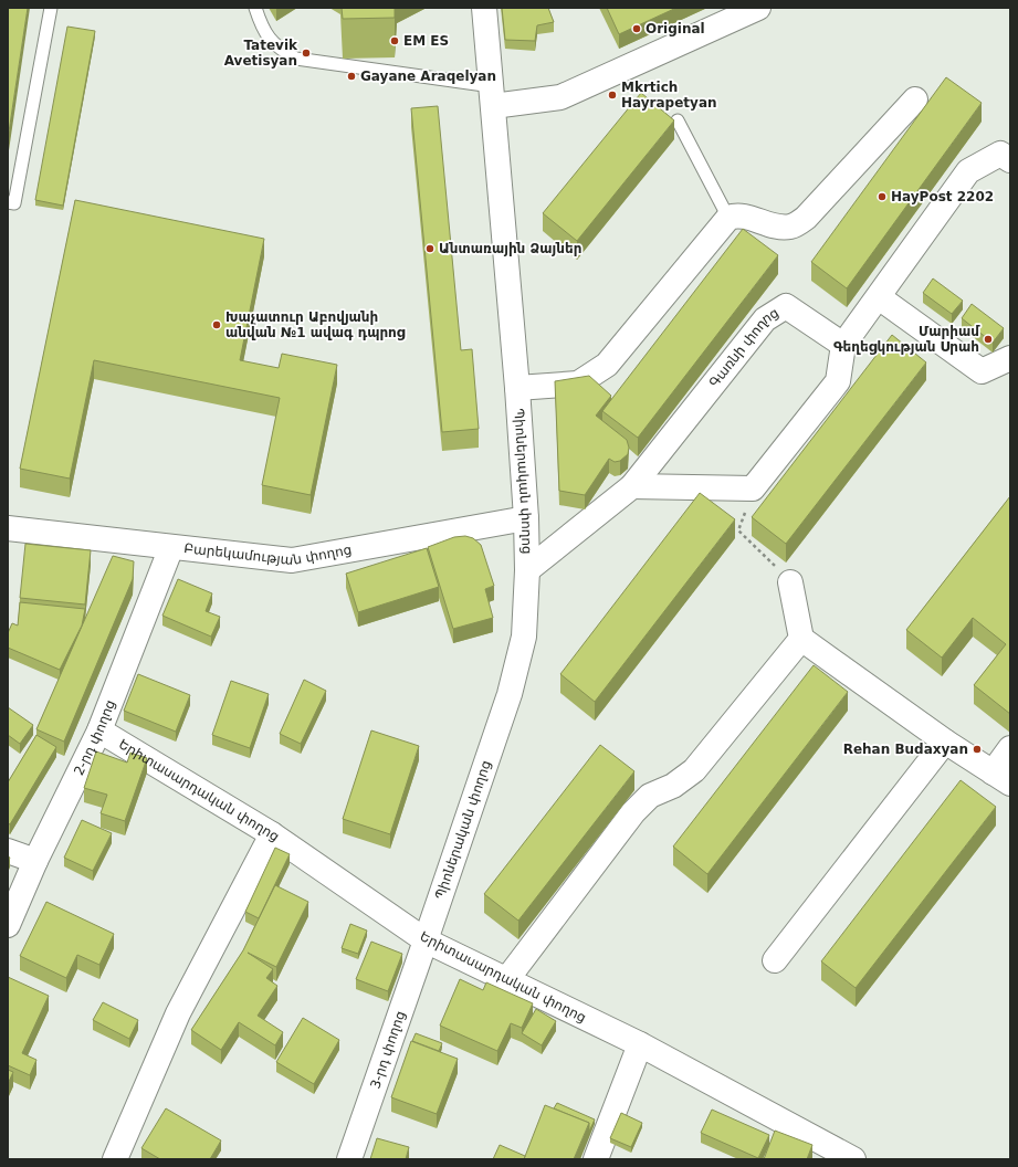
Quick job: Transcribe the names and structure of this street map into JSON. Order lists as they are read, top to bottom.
{
  "streets": {
    "street": [
      "Գառնի փողոց",
      "Պիոներական փողոց",
      "Բարեկամության փողոց",
      "2-րդ փողոց",
      "Երիտասարդական փողոց",
      "3-րդ փողոց"
    ]
  },
  "crossings": [
    ["Գառնի փողոց", "Պիոներական փողոց"],
    ["Պիոներական փողոց", "Բարեկամության փողոց"],
    ["Պիոներական փողոց", "Երիտասարդական փողոց"],
    ["Պիոներական փողոց", "3-րդ փողոց"],
    ["Բարեկամության փողոց", "2-րդ փողոց"],
    ["2-րդ փողոց", "Երիտասարդական փողոց"],
    ["Երիտասարդական փողոց", "3-րդ փողոց"]
  ],
  "places": [
    "Original",
    "EM ES",
    "Tatevik Avetisyan",
    "Gayane Araqelyan",
    "Mkrtich Hayrapetyan",
    "HayPost 2202",
    "Անտառային Ձայներ",
    "Խաչատուր Աբովյանի անվան №1 ավագ դպրոց",
    "Մարիամ Գեղեցկության Սրահ",
    "Rehan Budaxyan"
  ]
}
